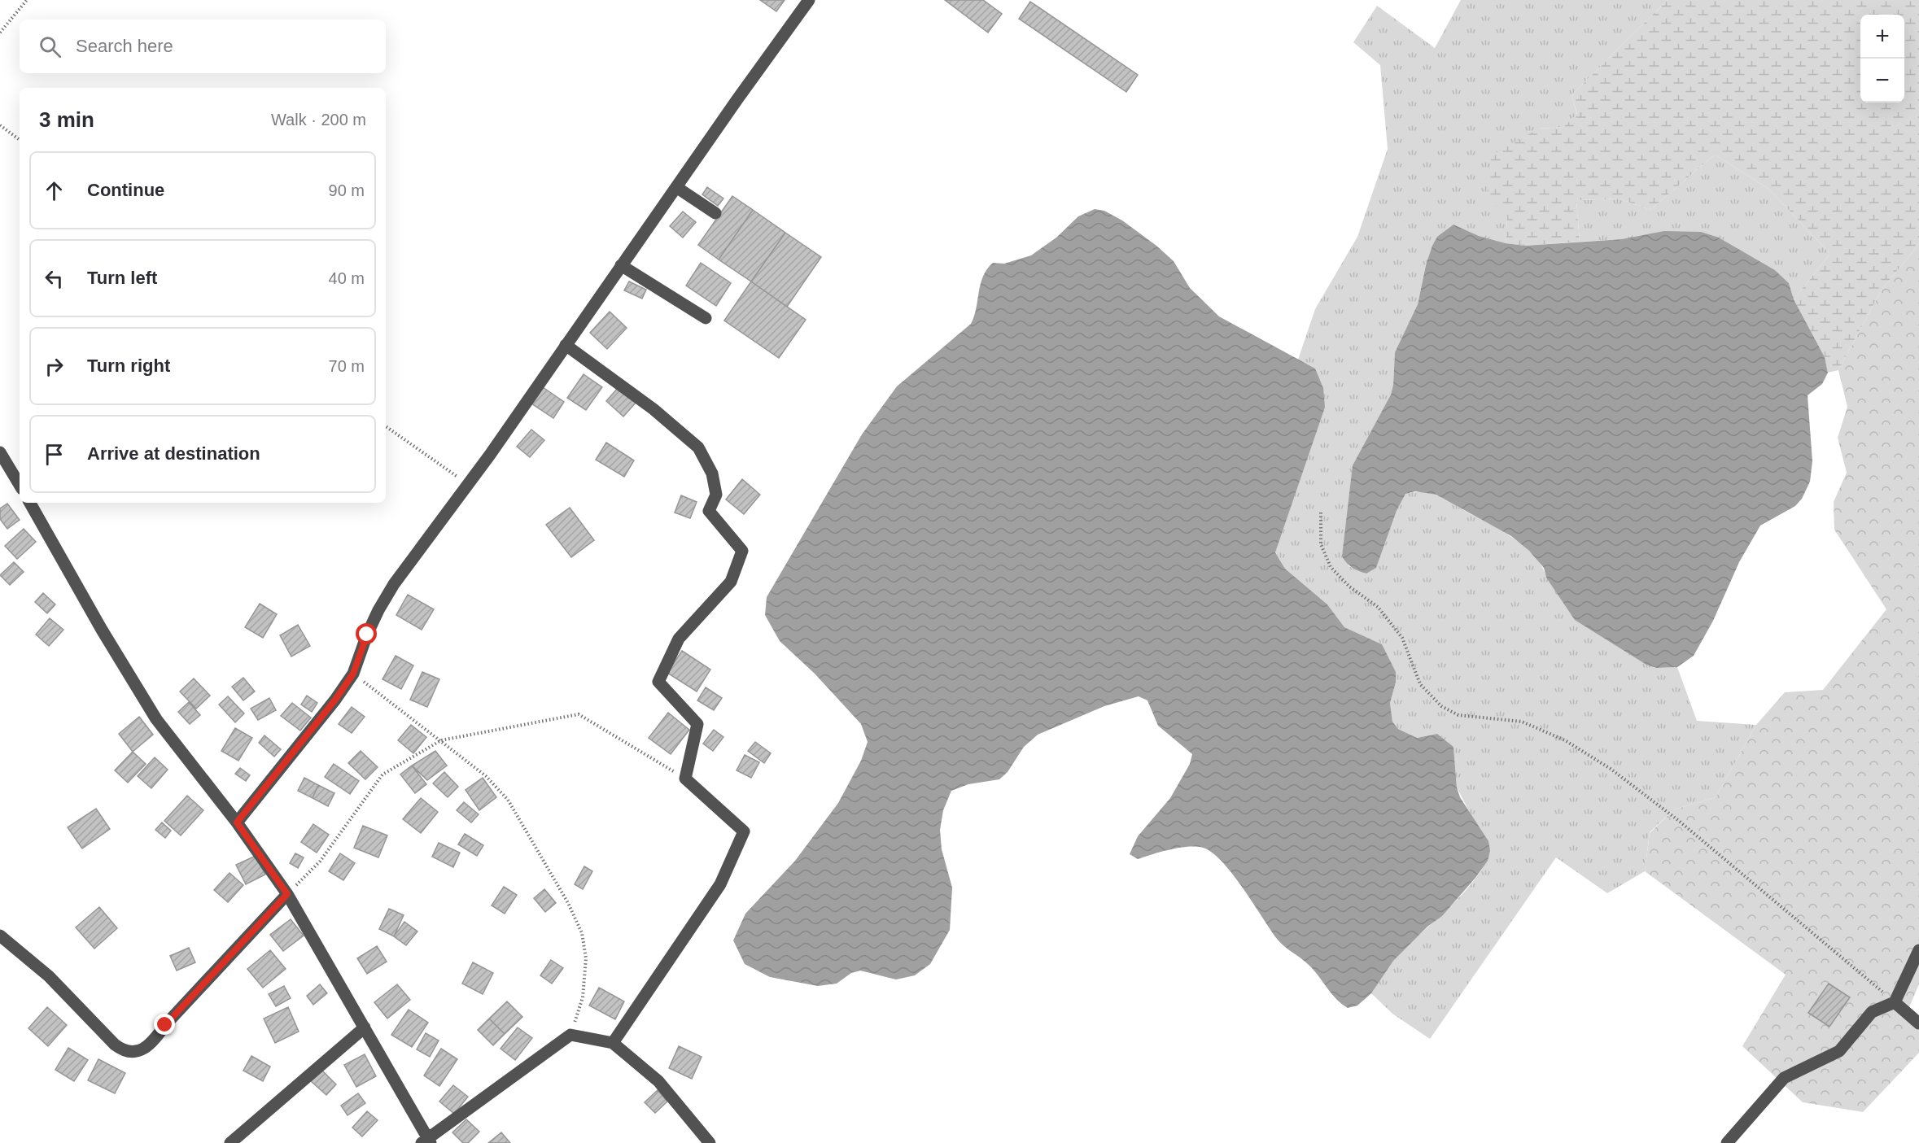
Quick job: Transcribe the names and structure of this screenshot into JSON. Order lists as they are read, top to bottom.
{
  "page": {
    "map_buttons": ["+", "−"],
    "search": "Search here",
    "heading": ["3 min", "Walk · 200 m"],
    "list": [
      ["Continue", "90 m"],
      ["Turn left", "40 m"],
      ["Turn right", "70 m"],
      "Arrive at destination"
    ]
  }
}
